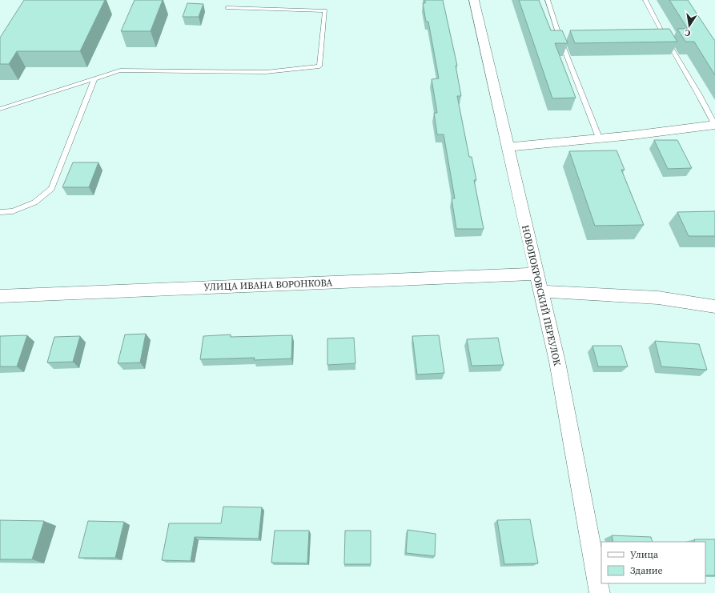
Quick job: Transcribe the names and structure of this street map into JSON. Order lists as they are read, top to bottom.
{
  "streets": {
    "street": ["УЛИЦА ИВАНА ВОРОНКОВА", "НОВОПОКРОВСКИЙ ПЕРЕУЛОК"]
  },
  "crossings": [
    ["УЛИЦА ИВАНА ВОРОНКОВА", "НОВОПОКРОВСКИЙ ПЕРЕУЛОК"]
  ],
  "legend": ["Улица", "Здание"],
  "north": "bottom"
}
